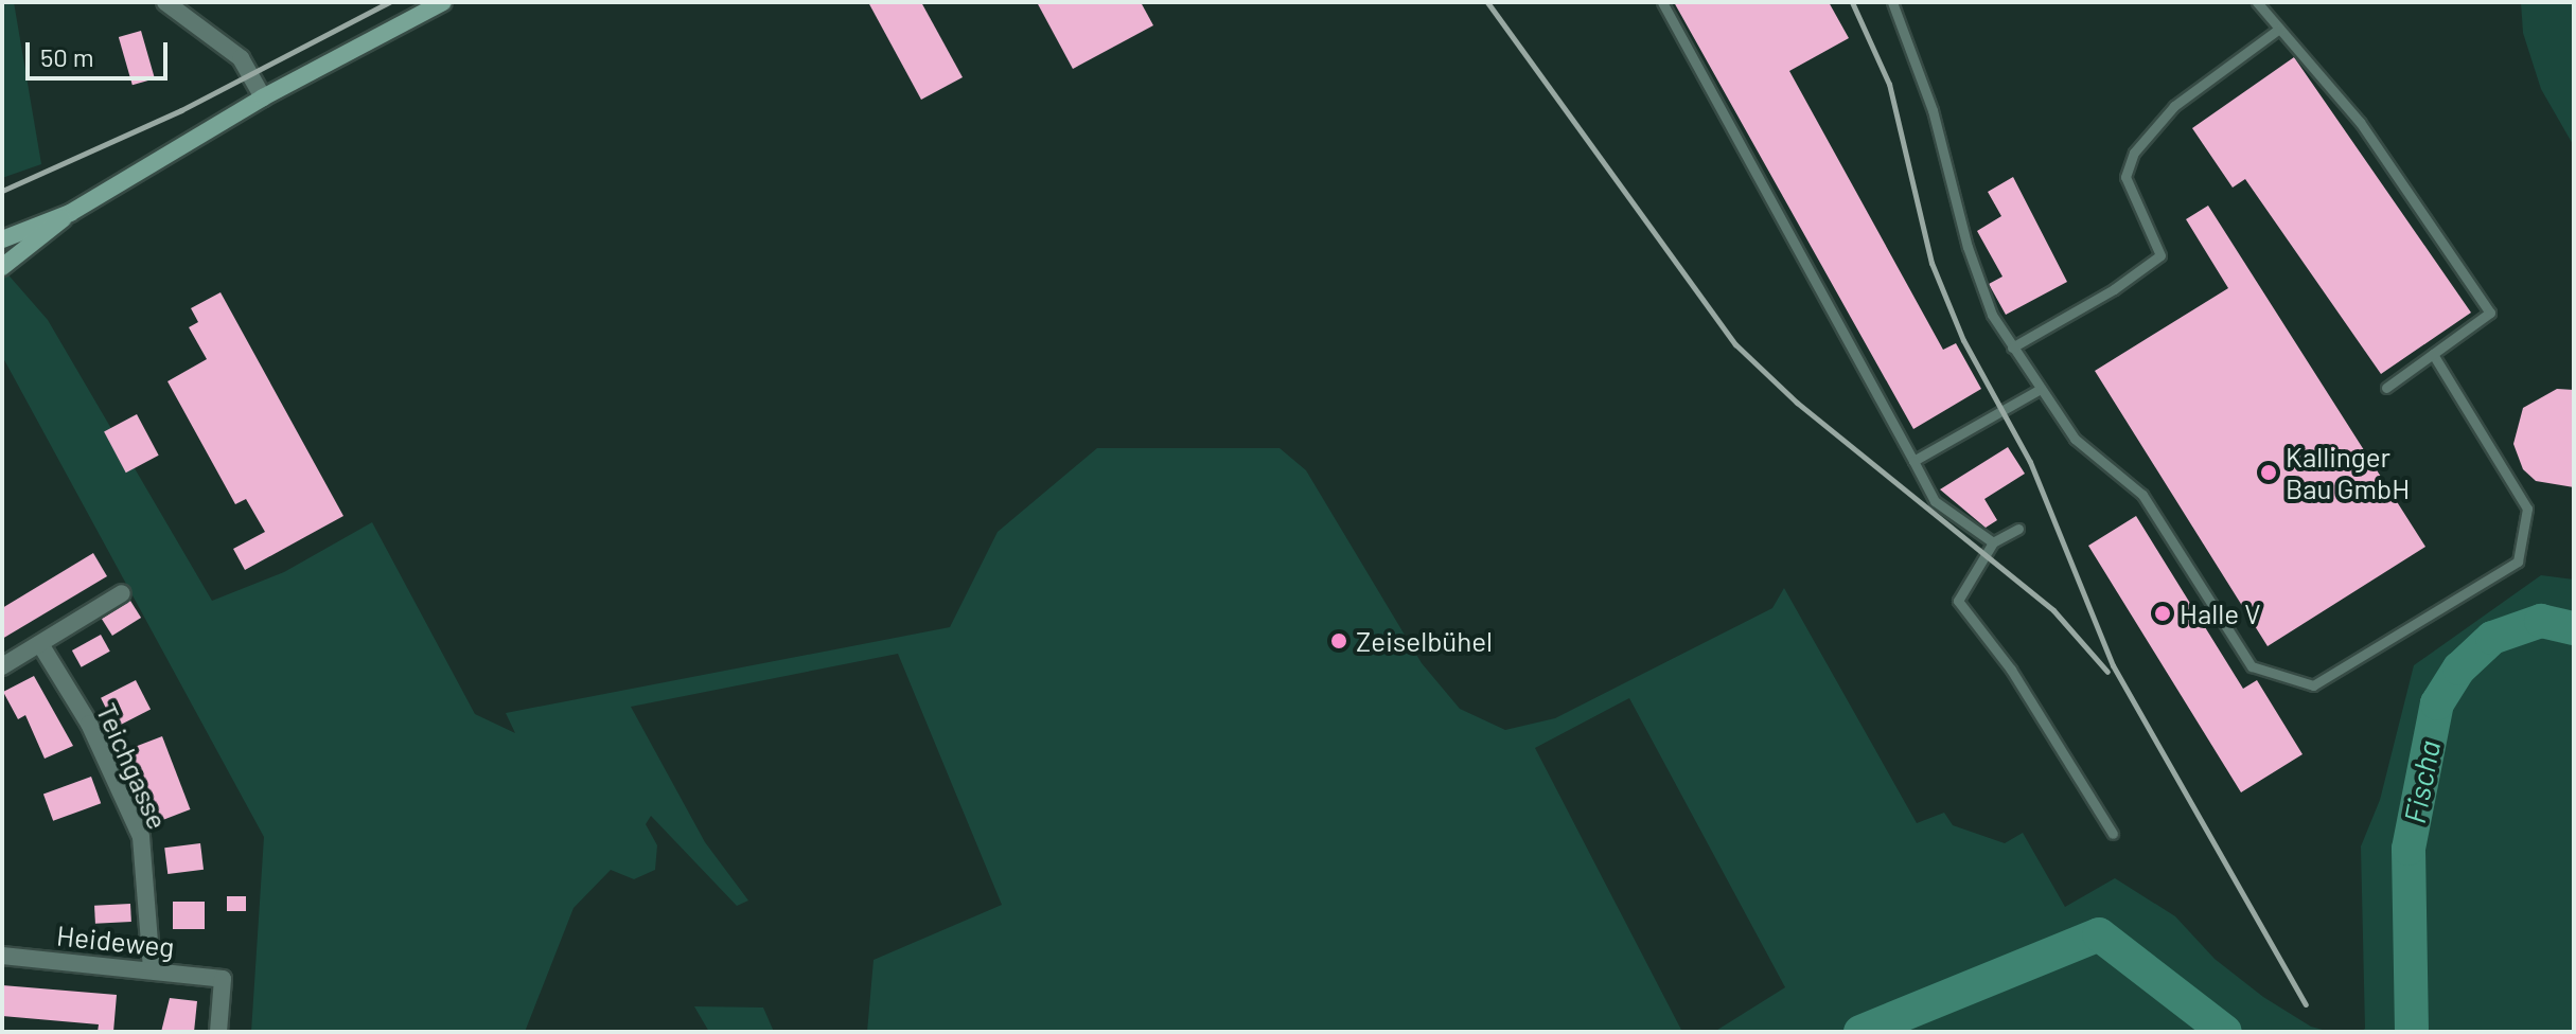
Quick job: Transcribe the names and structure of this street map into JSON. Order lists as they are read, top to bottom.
{
  "streets": {
    "street": ["Teichgasse", "Heideweg"]
  },
  "crossings": [
    ["Teichgasse", "Heideweg"]
  ],
  "water": ["Fischa"],
  "places": ["Kallinger Bau GmbH", "Halle V", "Zeiselbühel"],
  "scale_bar": "50 m"
}
